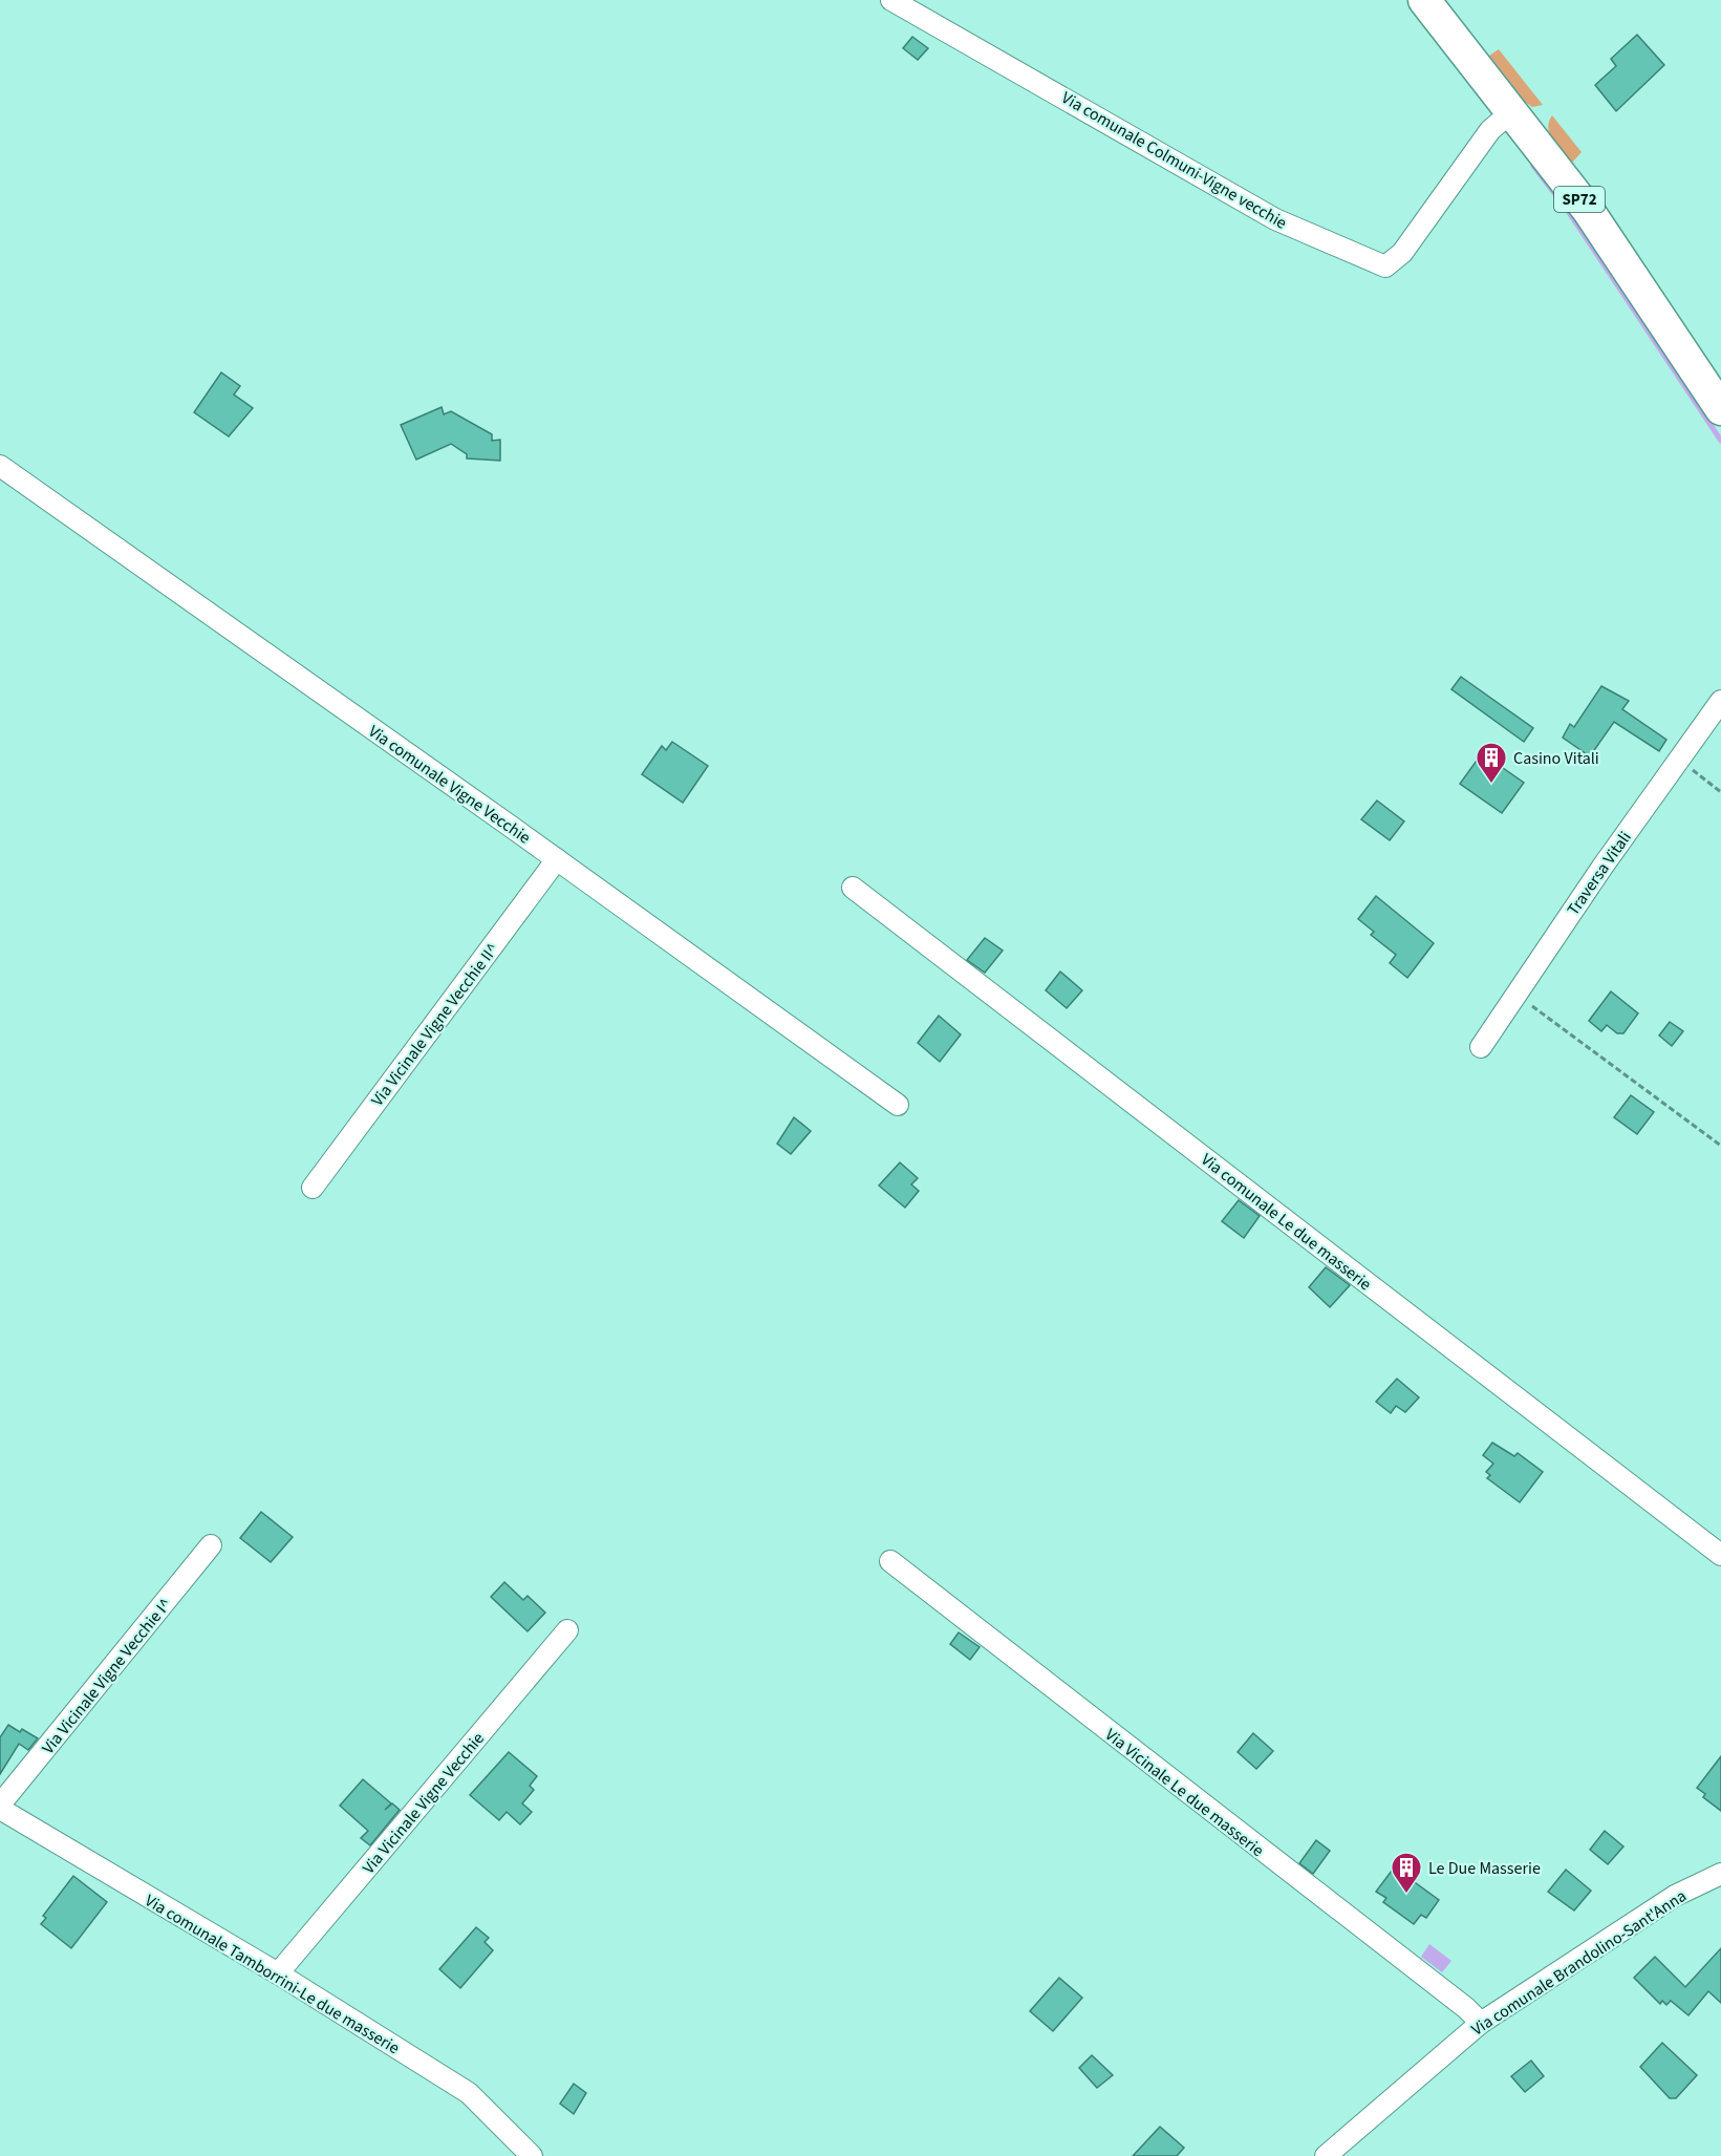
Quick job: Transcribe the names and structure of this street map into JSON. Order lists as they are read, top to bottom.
{
  "streets": {
    "main road": ["SP72"],
    "street": [
      "Via comunale Colmuni-Vigne vecchie",
      "Via comunale Vigne Vecchie",
      "Traversa Vitali",
      "Via Vicinale Vigne Vecchie II^",
      "Via comunale Le due masserie",
      "Via Vicinale Vigne Vecchie I^",
      "Via Vicinale Le due masserie",
      "Via Vicinale Vigne Vecchie",
      "Via comunale Brandolino-Sant'Anna",
      "Via comunale Tamborrini-Le due masserie"
    ]
  },
  "crossings": [
    ["Via comunale Colmuni-Vigne vecchie", "SP72"],
    ["Via comunale Vigne Vecchie", "Via Vicinale Vigne Vecchie II^"],
    ["Via Vicinale Vigne Vecchie I^", "Via comunale Tamborrini-Le due masserie"],
    ["Via Vicinale Le due masserie", "Via comunale Brandolino-Sant'Anna"],
    ["Via Vicinale Vigne Vecchie", "Via comunale Tamborrini-Le due masserie"]
  ],
  "places": {
    "building": ["Casino Vitali", "Le Due Masserie"]
  }
}
